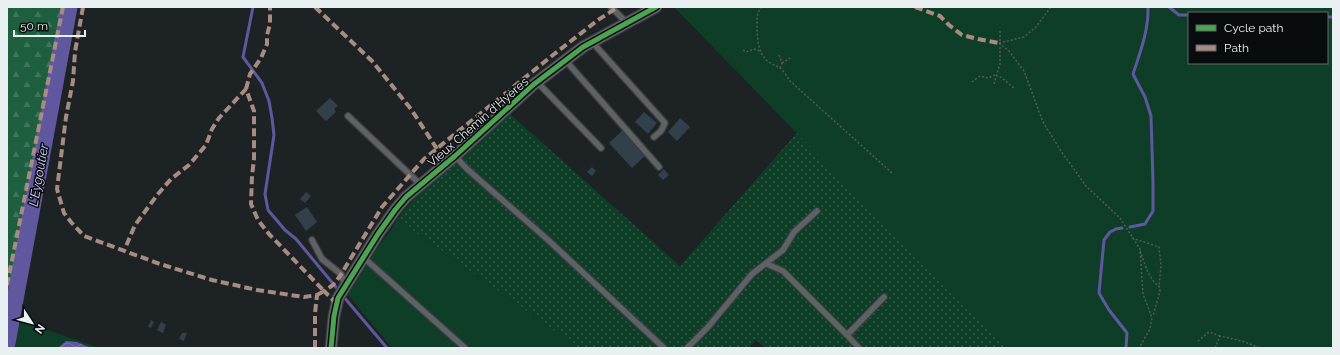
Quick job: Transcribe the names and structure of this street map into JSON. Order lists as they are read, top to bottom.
{
  "streets": {
    "street": ["Vieux Chemin d'Hyères"]
  },
  "water": ["L'Eygoutier"],
  "legend": ["Cycle path", "Path"],
  "scale_bar": "50 m",
  "north": "bottom right"
}
